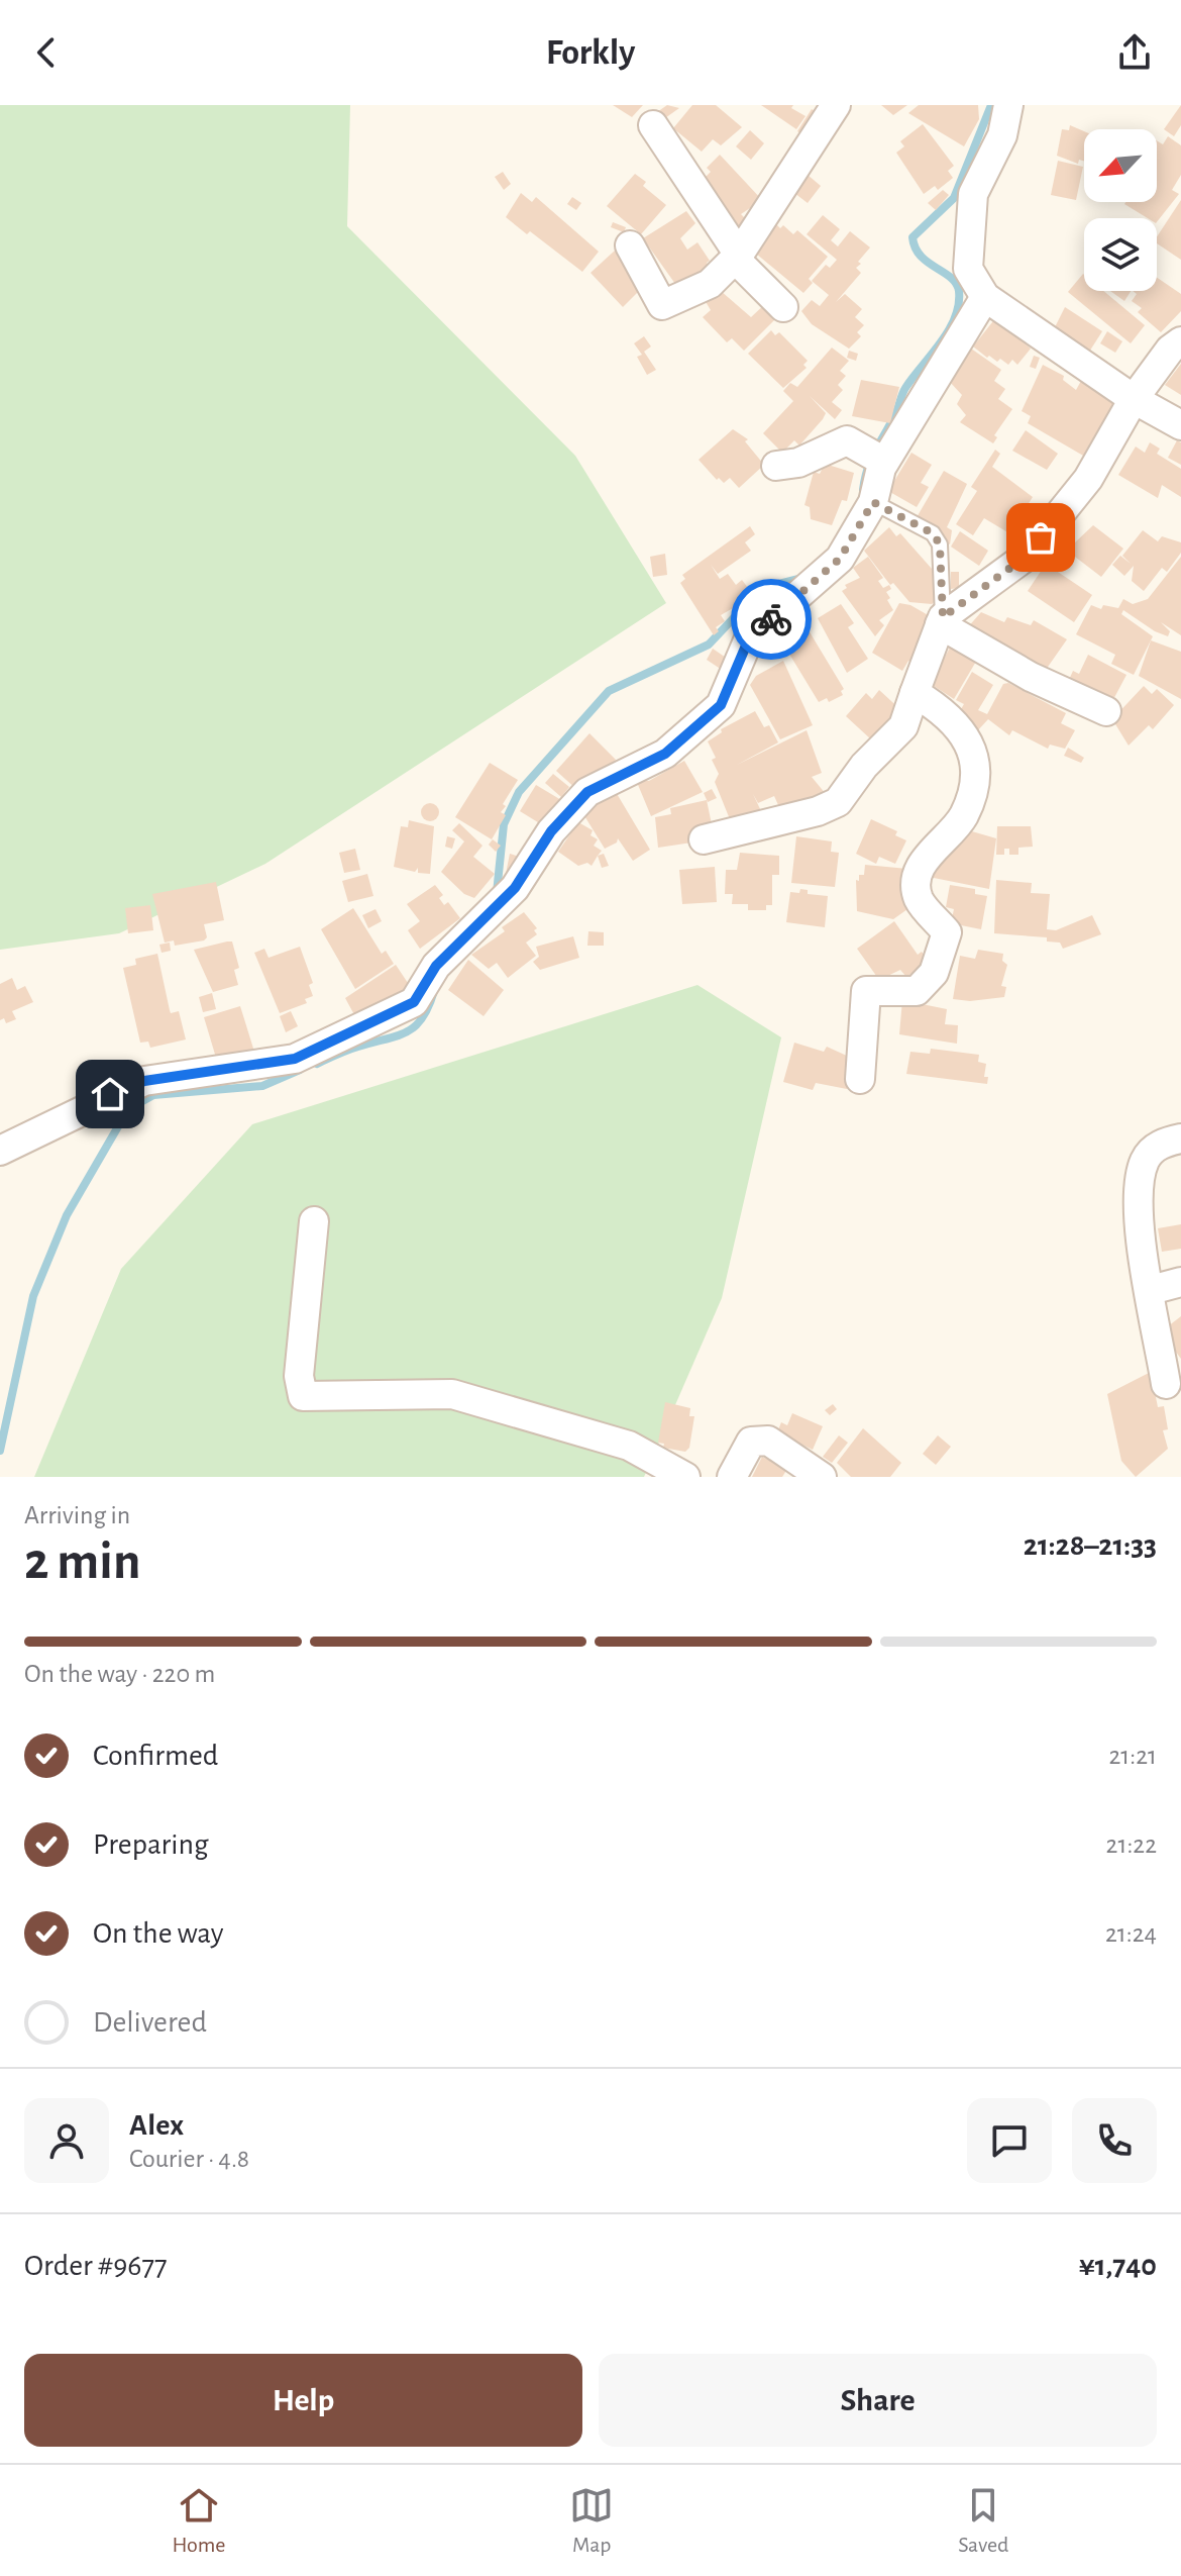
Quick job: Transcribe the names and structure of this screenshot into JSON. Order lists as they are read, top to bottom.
{
  "north": "bottom left",
  "page": {
    "header": "Forkly",
    "heading": ["2 min", "Arriving in", "21:28–21:33"],
    "panel": [
      "Alex",
      "Courier · 4.8",
      "Order #9677",
      "¥1,740"
    ],
    "bar": "On the way · 220 m",
    "list": [
      ["Confirmed", "21:21"],
      ["Preparing", "21:22"],
      ["On the way", "21:24"],
      "Delivered"
    ],
    "buttons": ["Help", "Share"],
    "tabs": ["Home", "Map", "Saved"]
  }
}
